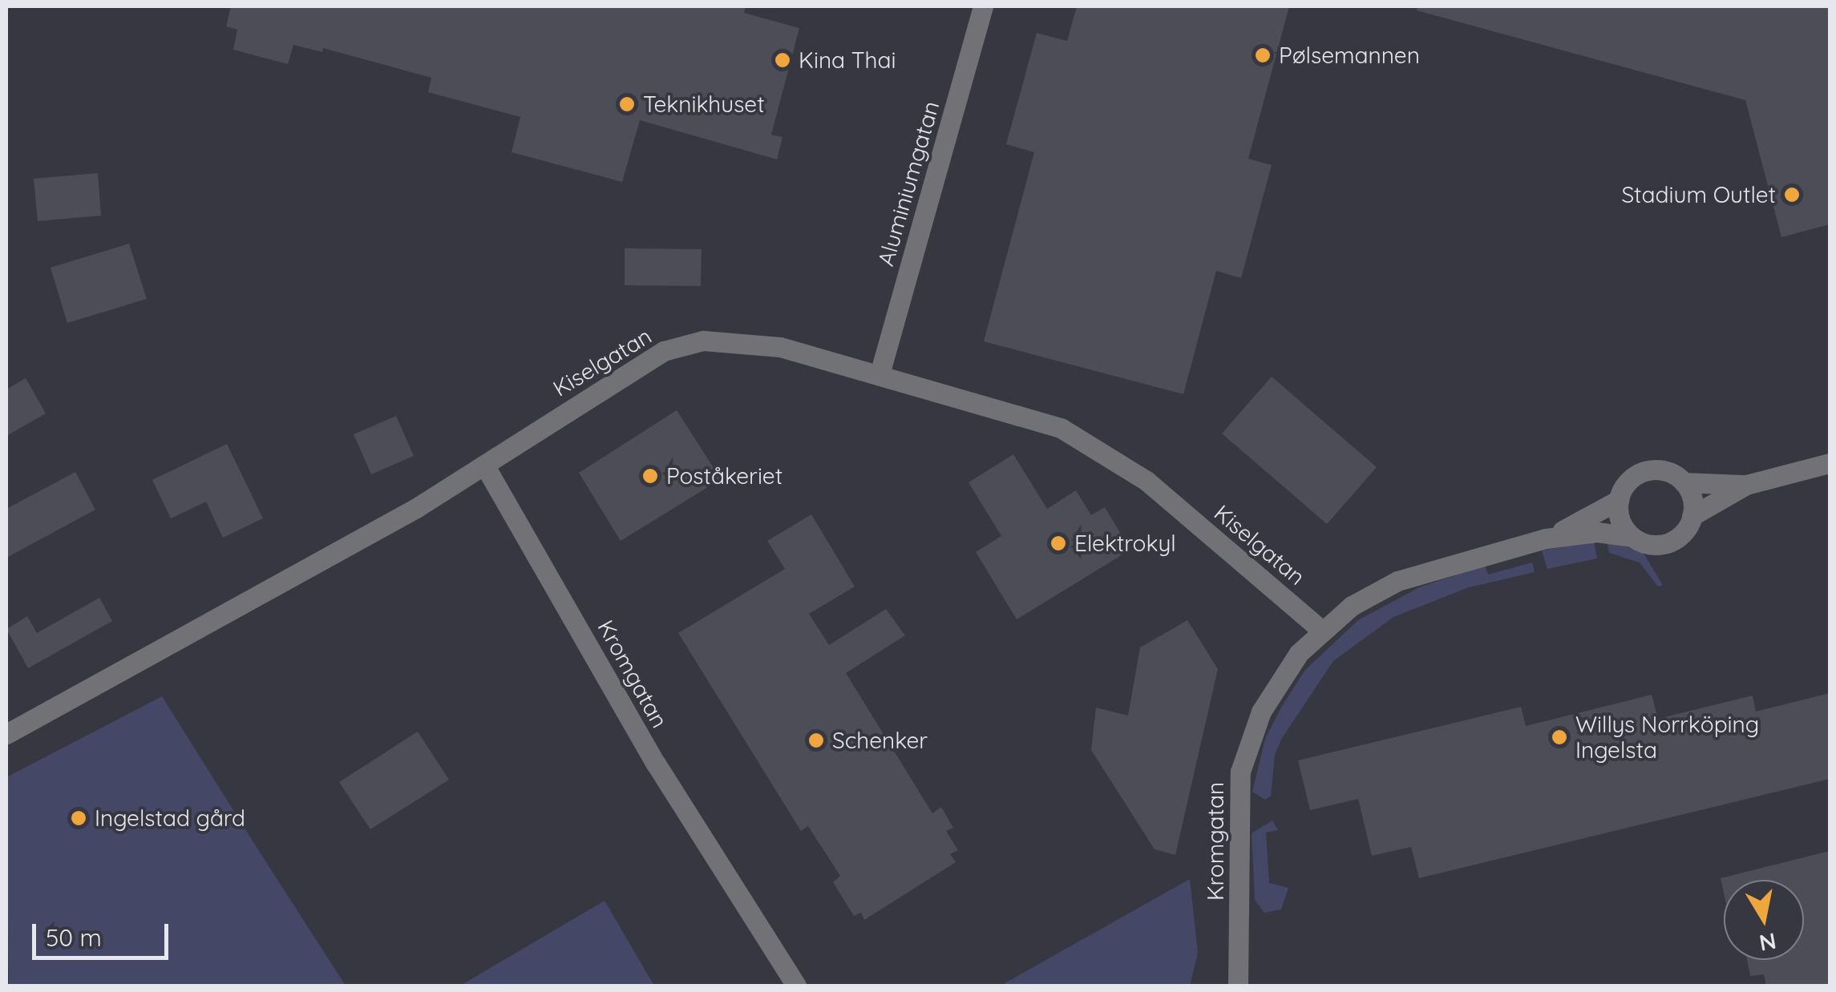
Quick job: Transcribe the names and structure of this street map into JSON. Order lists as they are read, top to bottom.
{
  "streets": {
    "street": ["Aluminiumgatan", "Kiselgatan", "Kromgatan"]
  },
  "crossings": [
    ["Aluminiumgatan", "Kiselgatan"],
    ["Kiselgatan", "Kromgatan"]
  ],
  "places": [
    "Pølsemannen",
    "Kina Thai",
    "Teknikhuset",
    "Stadium Outlet",
    "Poståkeriet",
    "Elektrokyl",
    "Willys Norrköping Ingelsta",
    "Schenker",
    "Ingelstad gård"
  ],
  "scale_bar": "50 m",
  "north": "bottom"
}
